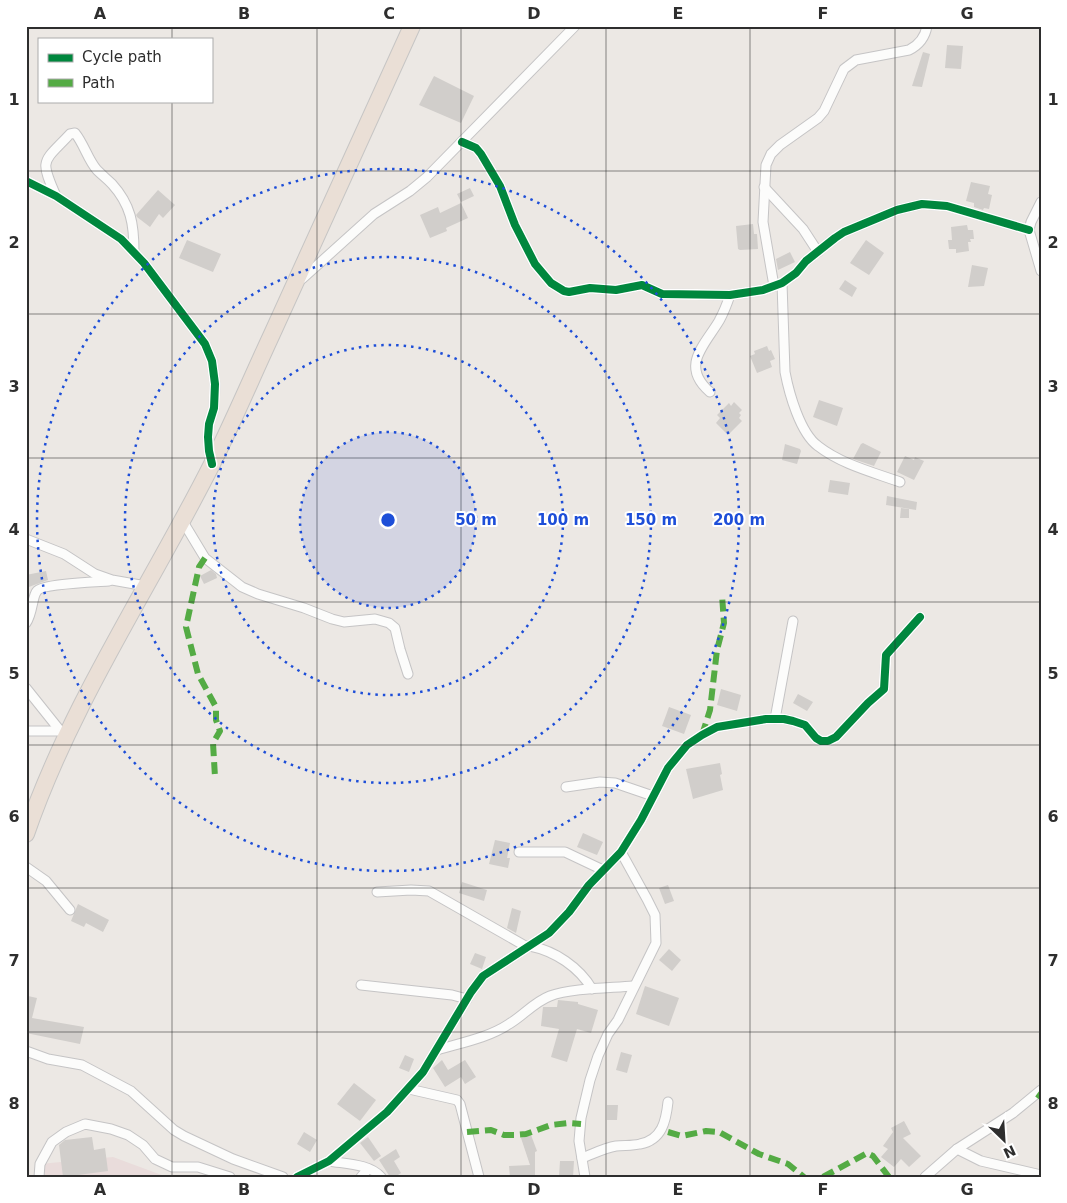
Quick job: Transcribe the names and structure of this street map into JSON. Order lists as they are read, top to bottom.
{
  "legend": ["Cycle path", "Path"],
  "north": "bottom right",
  "grid": {
    "columns": [
      "A",
      "B",
      "C",
      "D",
      "E",
      "F",
      "G"
    ],
    "rows": [
      "1",
      "2",
      "3",
      "4",
      "5",
      "6",
      "7",
      "8"
    ]
  },
  "rings": [
    "50 m",
    "100 m",
    "150 m",
    "200 m"
  ]
}
